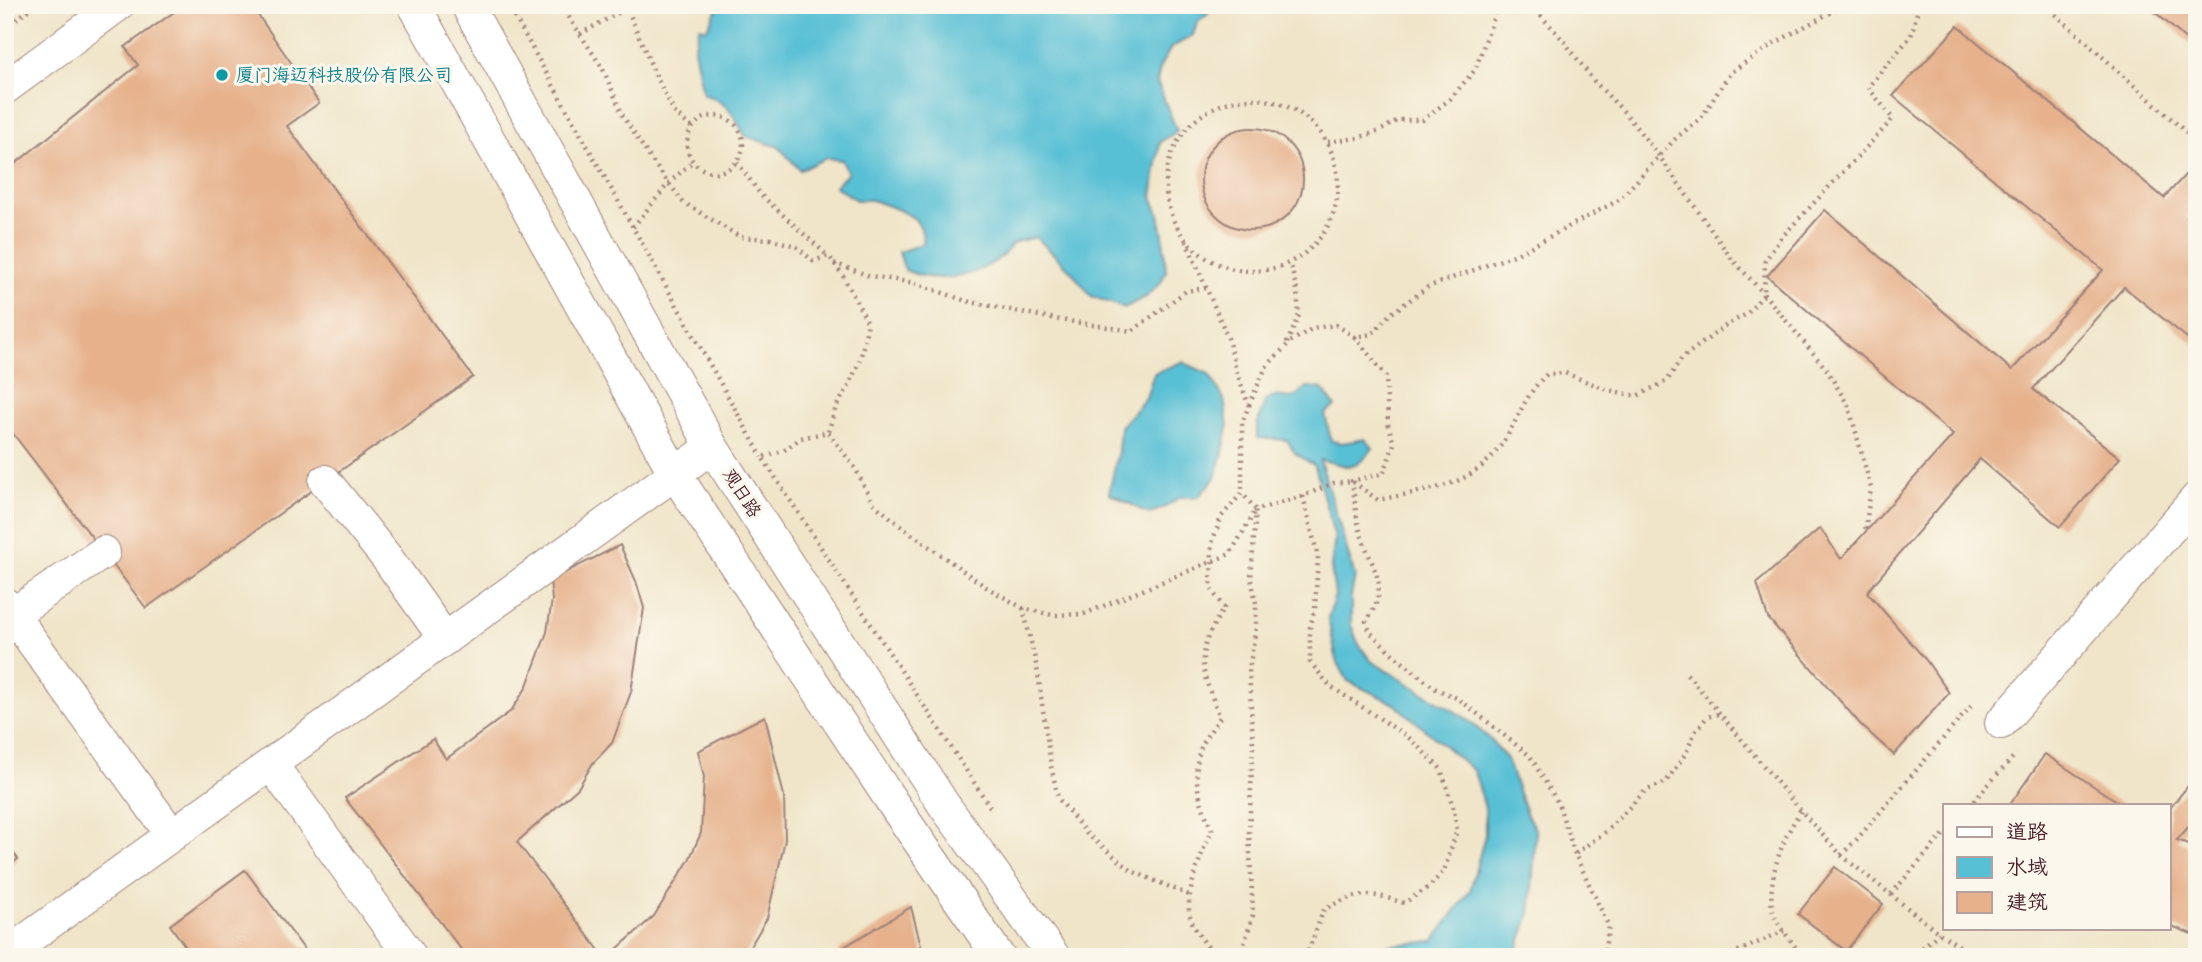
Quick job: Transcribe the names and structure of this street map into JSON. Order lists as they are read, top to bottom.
{
  "streets": {
    "street": ["观日路"]
  },
  "places": ["厦门海迈科技股份有限公司"],
  "legend": ["道路", "水域", "建筑"]
}
